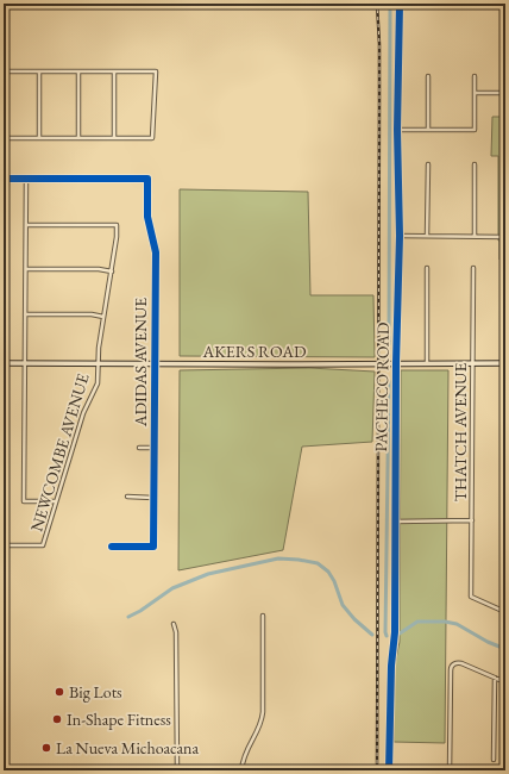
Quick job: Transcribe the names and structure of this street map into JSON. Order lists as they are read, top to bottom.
{
  "streets": {
    "street": [
      "AKERS ROAD",
      "ADIDAS AVENUE",
      "PACHECO ROAD",
      "THATCH AVENUE",
      "NEWCOMBE AVENUE"
    ]
  },
  "crossings": [
    ["AKERS ROAD", "ADIDAS AVENUE"],
    ["AKERS ROAD", "PACHECO ROAD"],
    ["AKERS ROAD", "THATCH AVENUE"],
    ["AKERS ROAD", "NEWCOMBE AVENUE"]
  ],
  "places": ["Big Lots", "In-Shape Fitness", "La Nueva Michoacana"]
}
